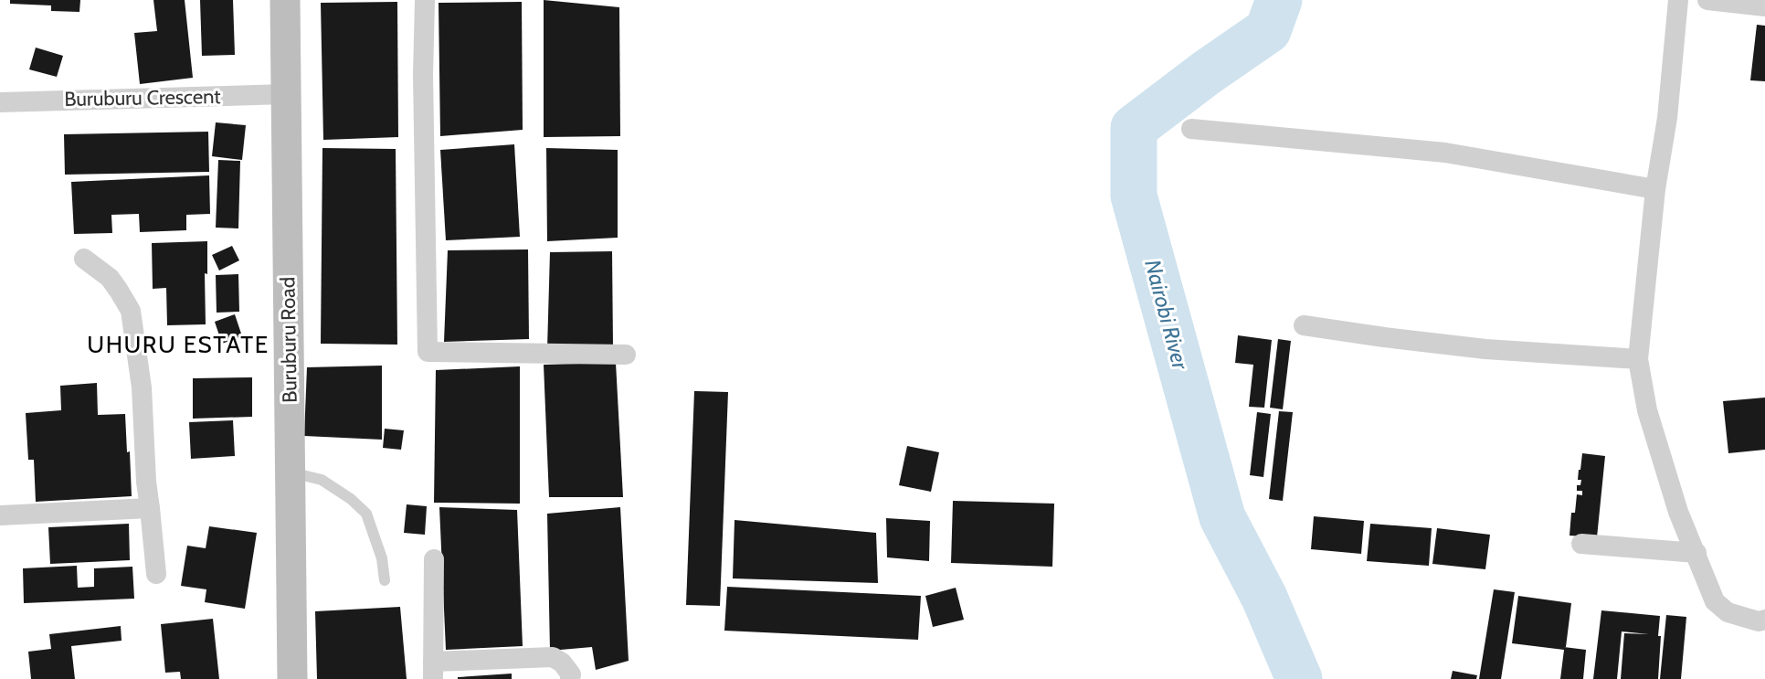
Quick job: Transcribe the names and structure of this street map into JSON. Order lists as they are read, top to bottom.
{
  "streets": {
    "street": ["Buruburu Crescent", "Buruburu Road"]
  },
  "crossings": [
    ["Buruburu Crescent", "Buruburu Road"]
  ],
  "districts": ["UHURU ESTATE"],
  "water": ["Nairobi River"]
}
